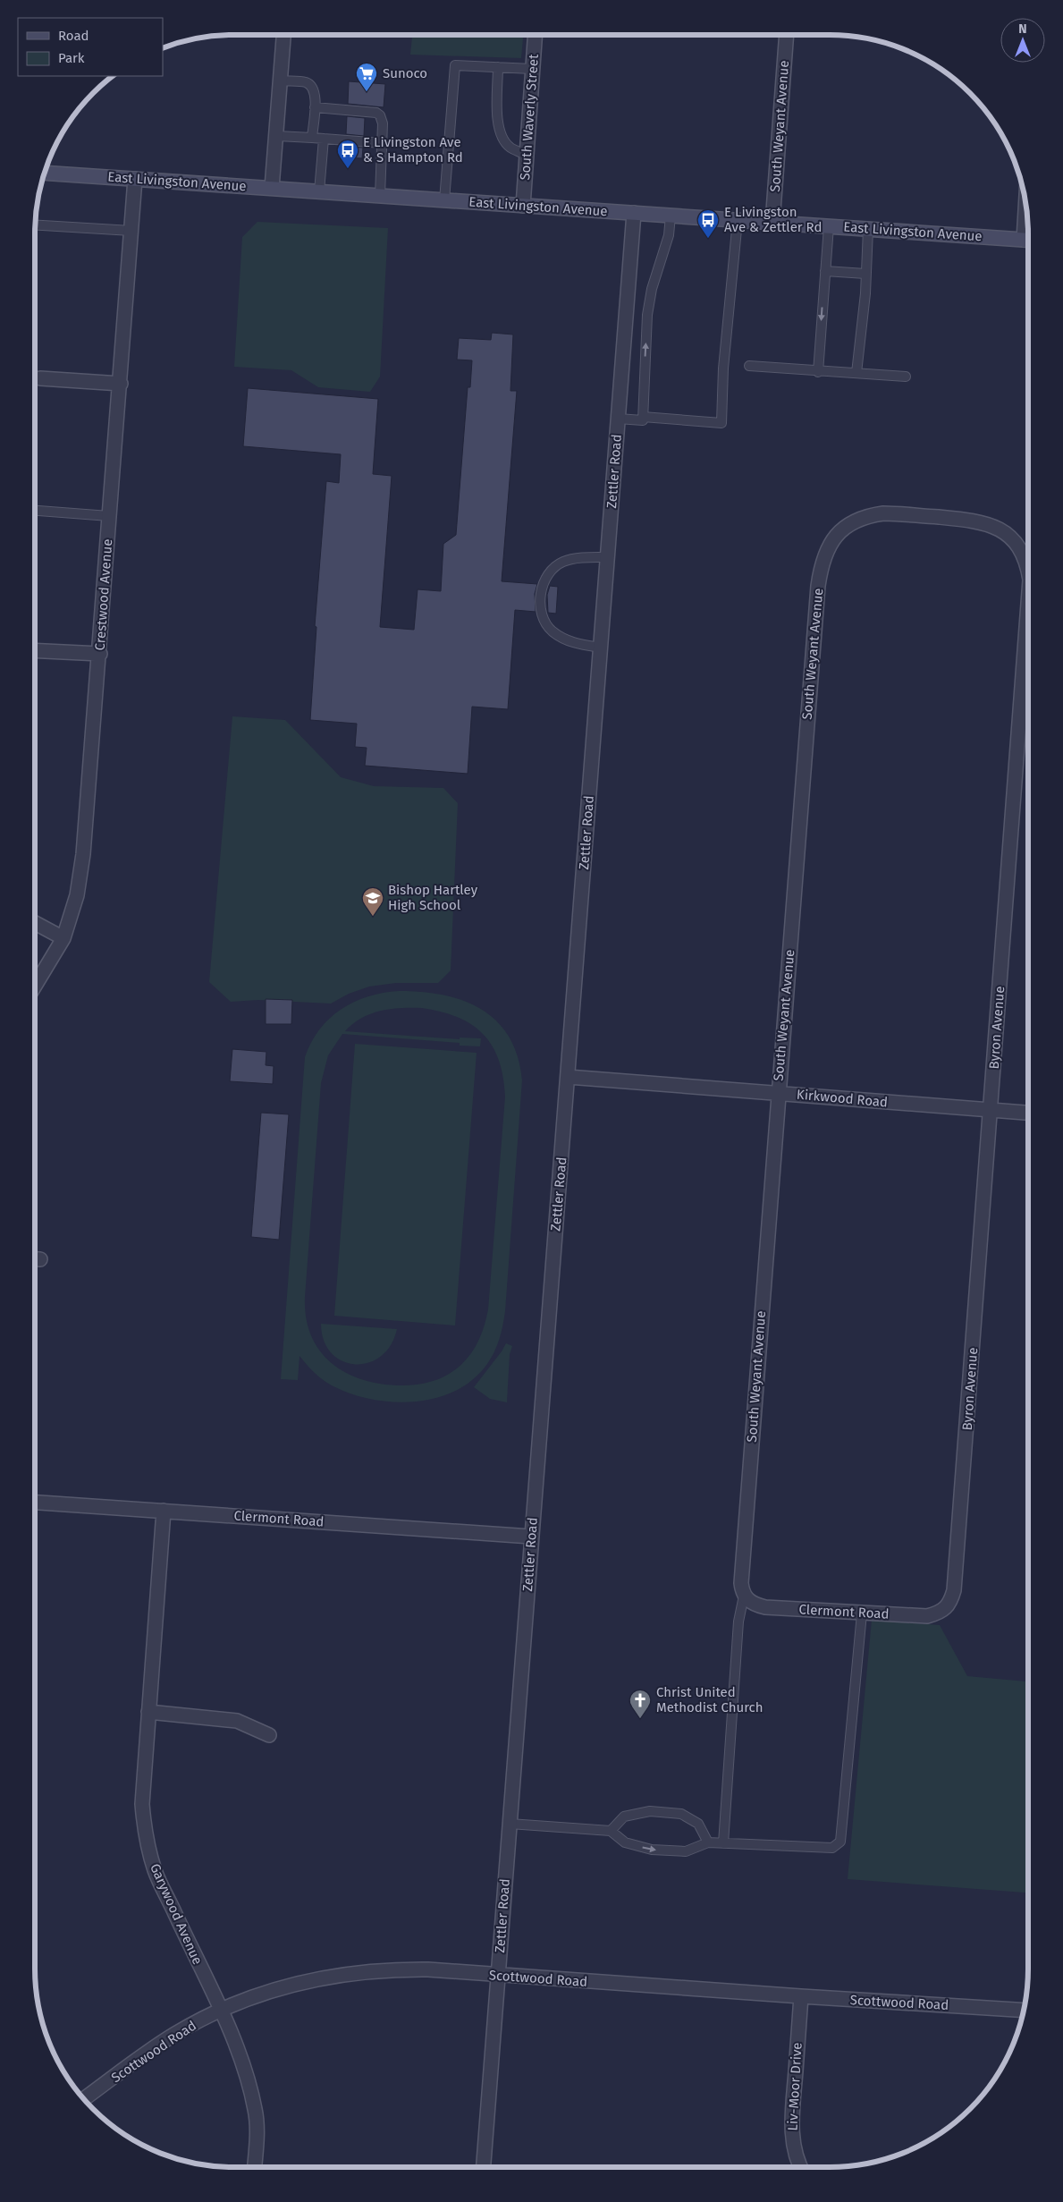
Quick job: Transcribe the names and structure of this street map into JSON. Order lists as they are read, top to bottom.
{
  "streets": {
    "main road": ["East Livingston Avenue"],
    "street": [
      "South Waverly Street",
      "South Weyant Avenue",
      "Zettler Road",
      "Crestwood Avenue",
      "Byron Avenue",
      "Kirkwood Road",
      "Clermont Road",
      "Garywood Avenue",
      "Scottwood Road",
      "Liv-Moor Drive"
    ]
  },
  "crossings": [
    ["South Waverly Street", "East Livingston Avenue"],
    ["South Weyant Avenue", "East Livingston Avenue"],
    ["South Weyant Avenue", "Byron Avenue"],
    ["South Weyant Avenue", "Kirkwood Road"],
    ["South Weyant Avenue", "Clermont Road"],
    ["East Livingston Avenue", "Zettler Road"],
    ["East Livingston Avenue", "Crestwood Avenue"],
    ["Zettler Road", "Kirkwood Road"],
    ["Zettler Road", "Clermont Road"],
    ["Zettler Road", "Scottwood Road"],
    ["Byron Avenue", "Kirkwood Road"],
    ["Byron Avenue", "Clermont Road"],
    ["Clermont Road", "Garywood Avenue"],
    ["Garywood Avenue", "Scottwood Road"],
    ["Scottwood Road", "Liv-Moor Drive"]
  ],
  "places": {
    "supermarket": ["Sunoco"],
    "bus stop": ["E Livingston Ave & S Hampton Rd", "E Livingston Ave & Zettler Rd"],
    "school or university": ["Bishop Hartley High School"],
    "church": ["Christ United Methodist Church"]
  },
  "legend": ["Road", "Park"],
  "north": "top"
}
